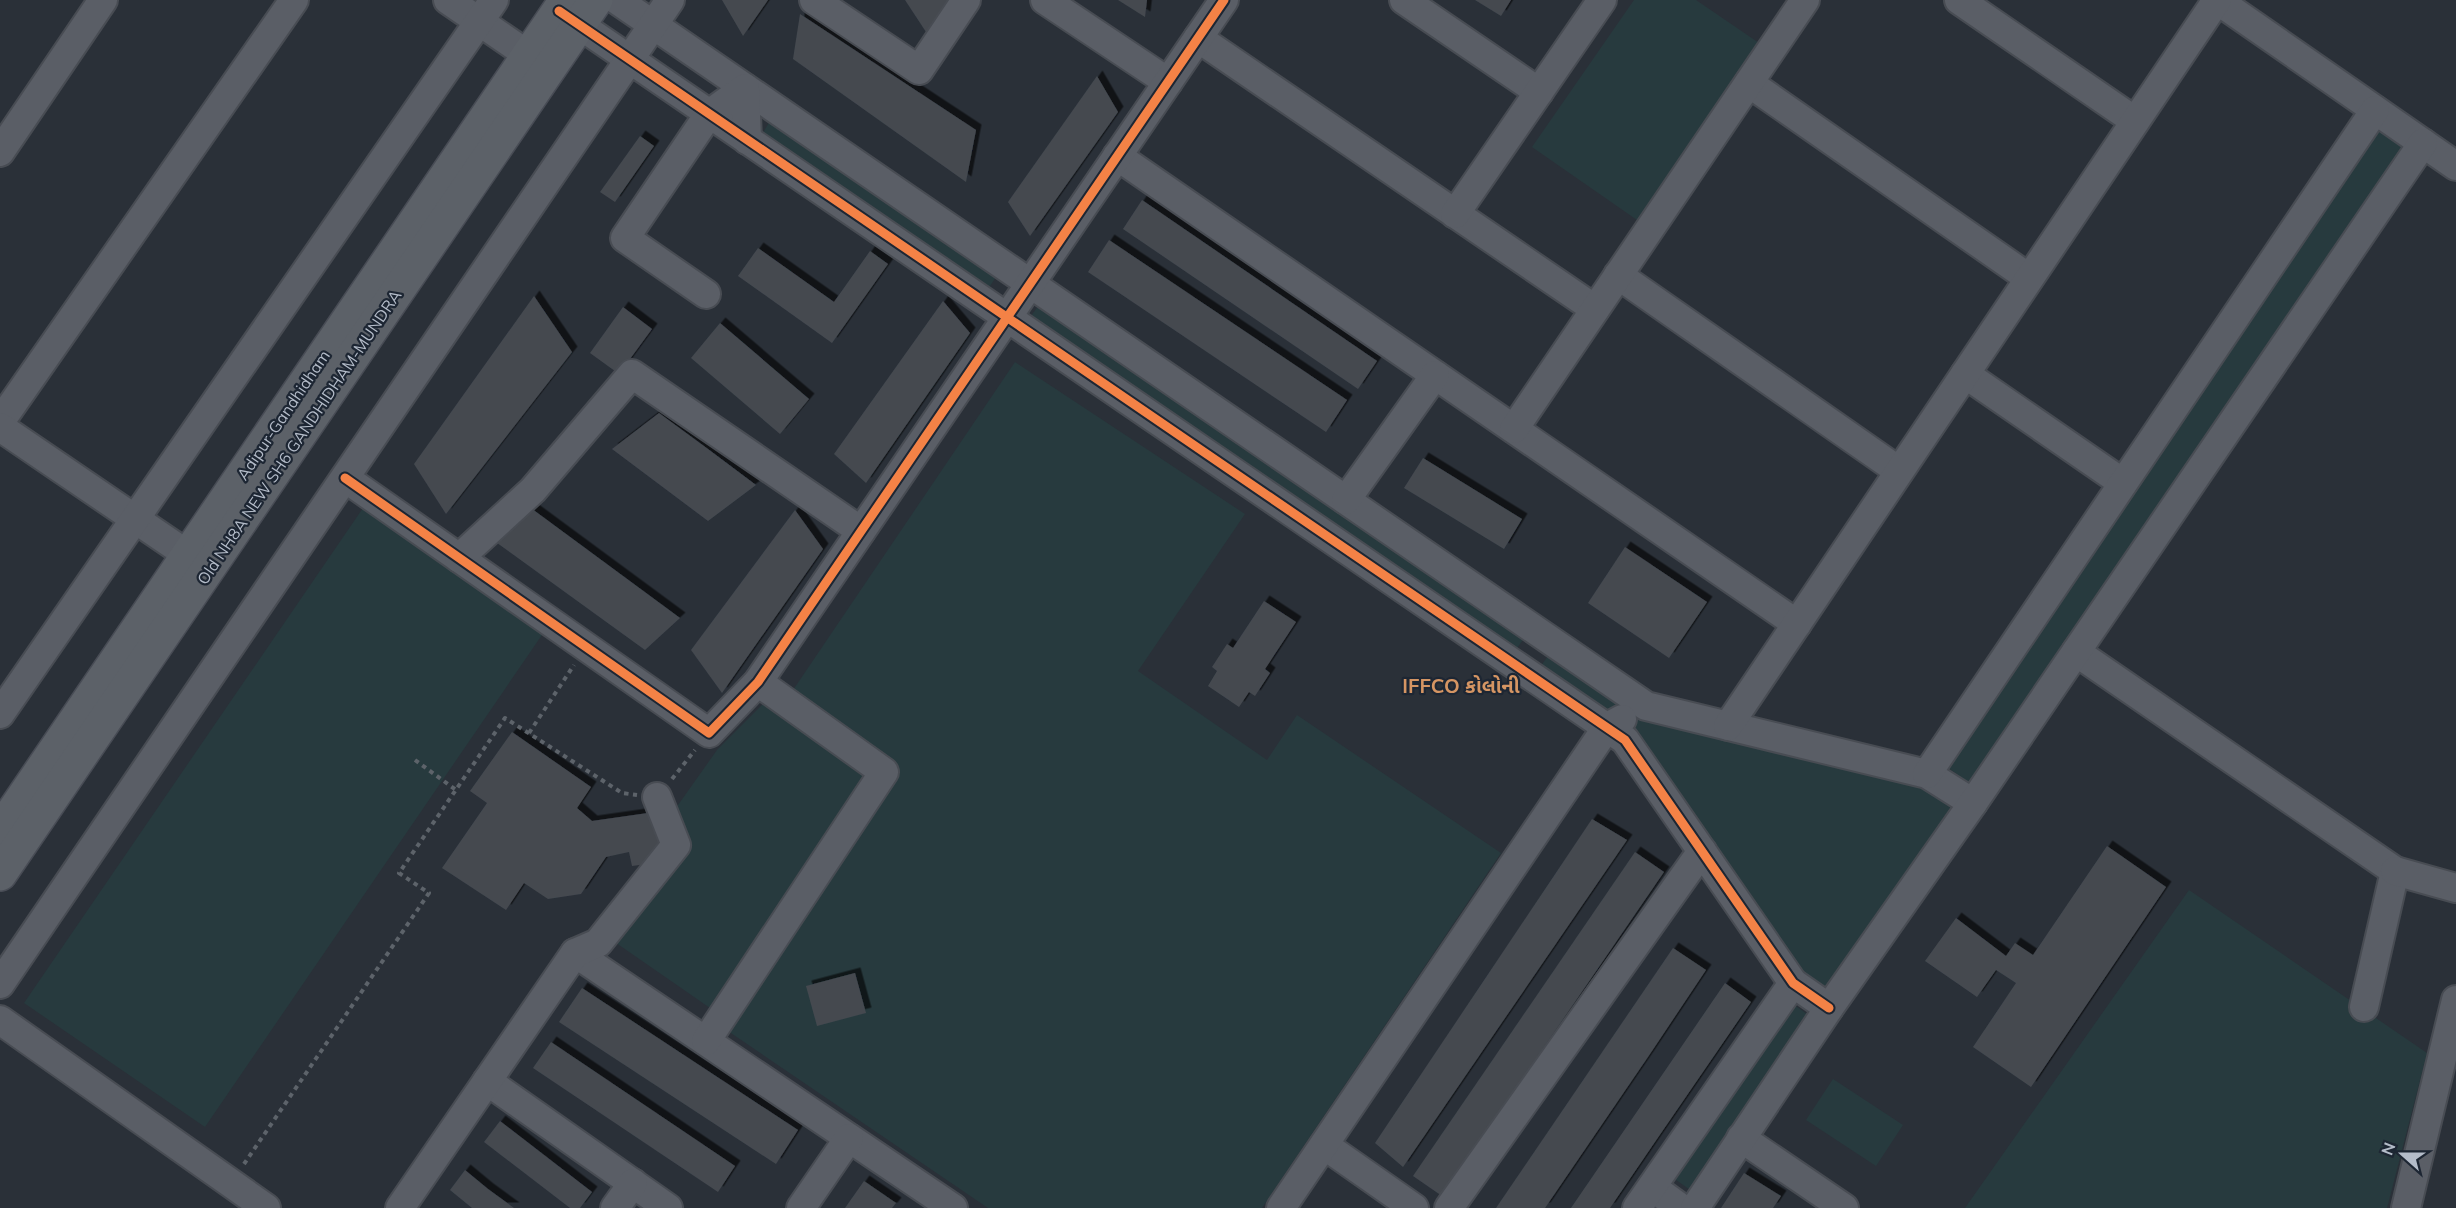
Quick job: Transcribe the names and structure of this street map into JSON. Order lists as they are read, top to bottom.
{
  "streets": {
    "main road": ["Adipur-Gandhidham", "Old NH8A NEW SH6 GANDHIDHAM-MUNDRA"]
  },
  "crossings": [
    ["Adipur-Gandhidham", "Old NH8A NEW SH6 GANDHIDHAM-MUNDRA"]
  ],
  "districts": ["IFFCO કોલોની"],
  "north": "left"
}
